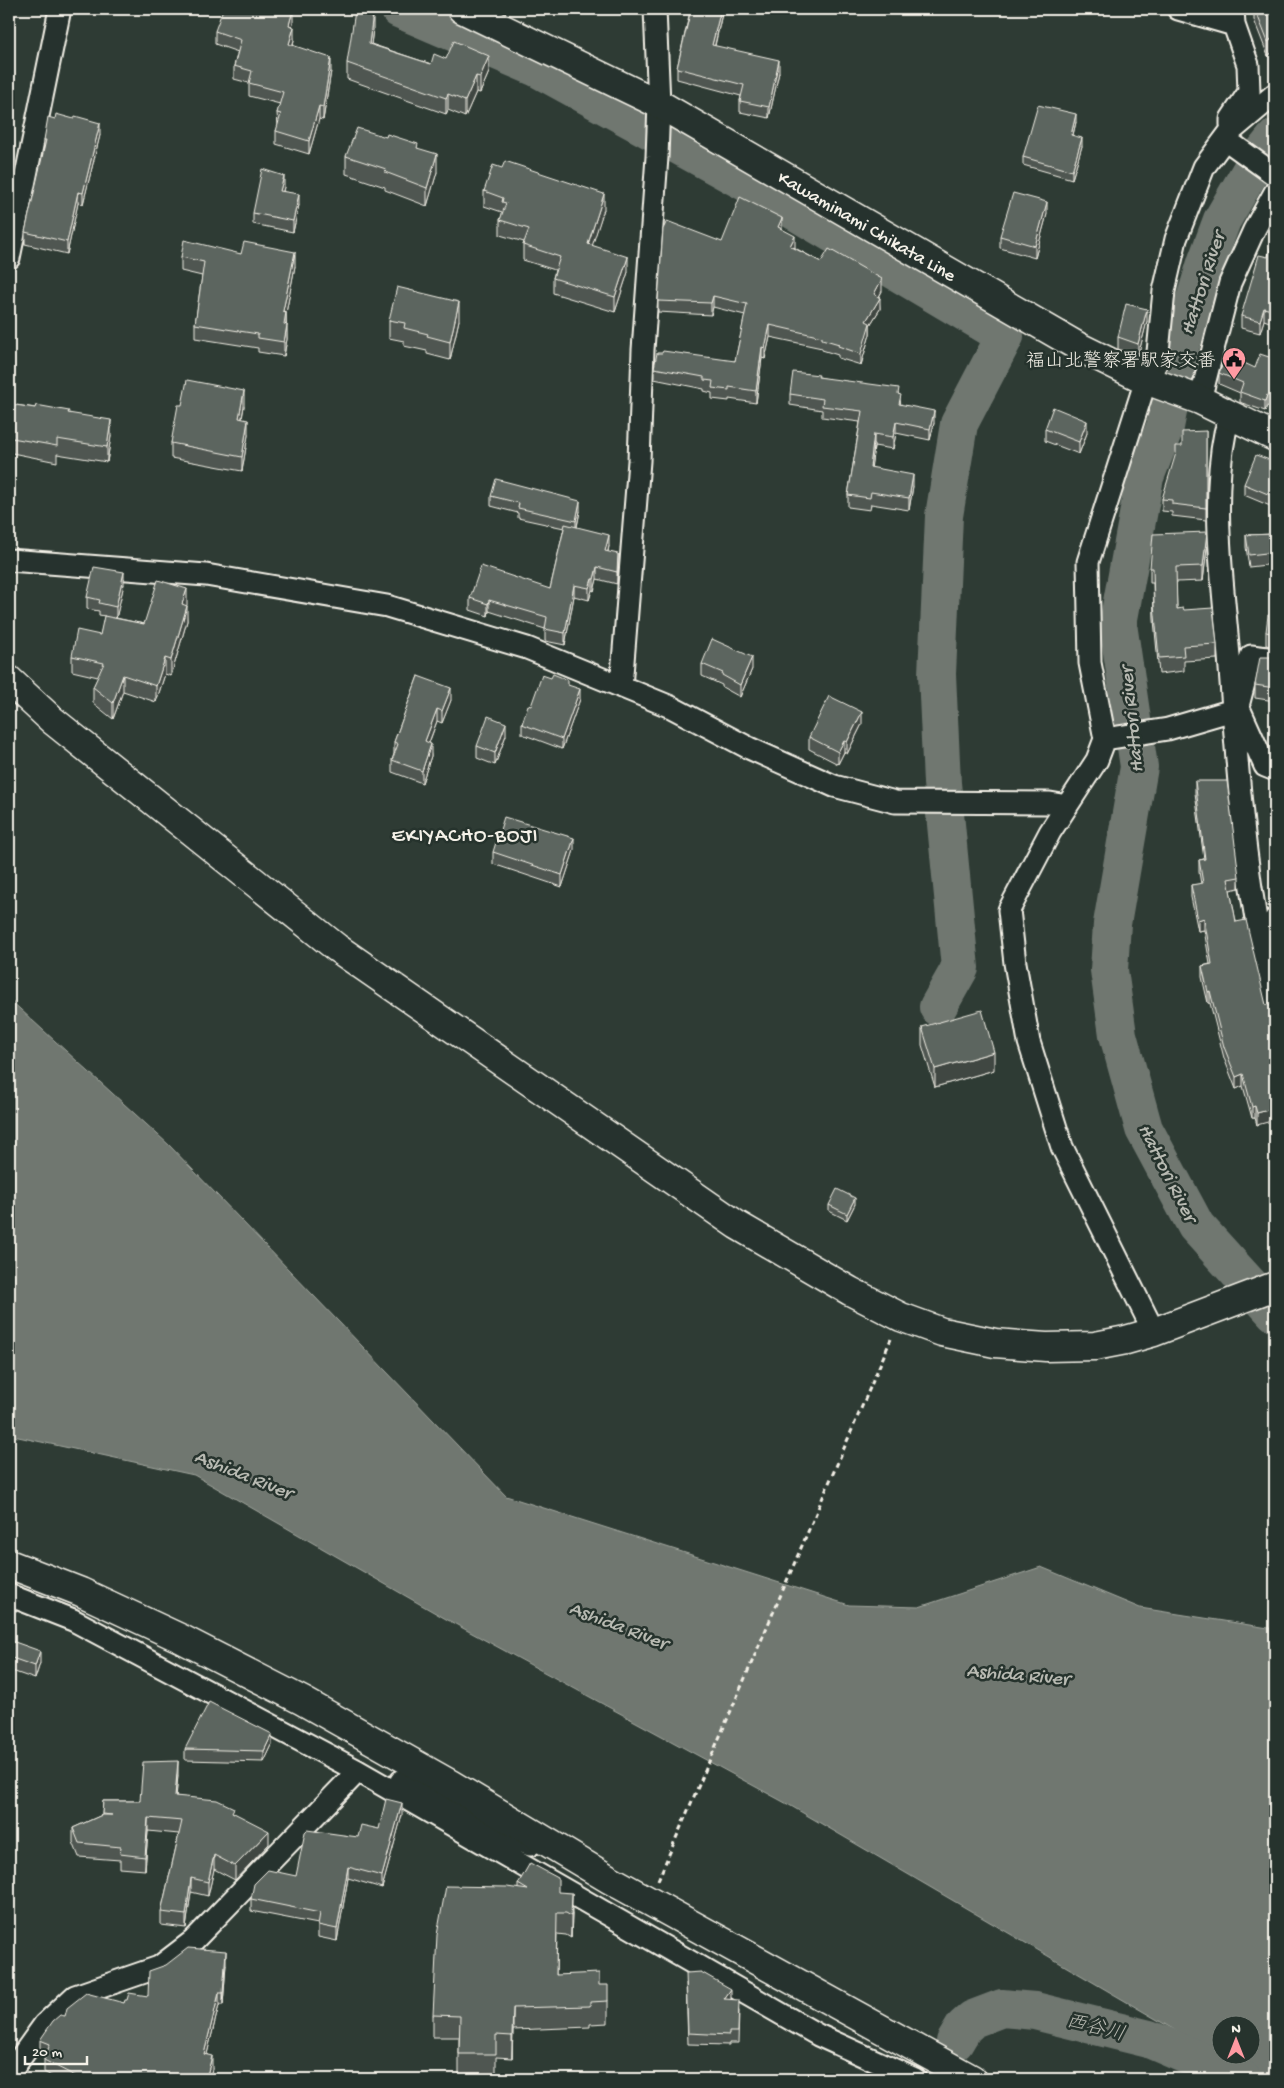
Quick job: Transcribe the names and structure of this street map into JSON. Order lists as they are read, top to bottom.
{
  "streets": {
    "street": ["Kawaminami Chikata Line"]
  },
  "districts": ["EKIYACHO-BOJI"],
  "water": ["Hattori River", "Ashida River", "西谷川"],
  "places": {
    "public building": ["福山北警察署駅家交番"]
  },
  "scale_bar": "20 m",
  "north": "top"
}
